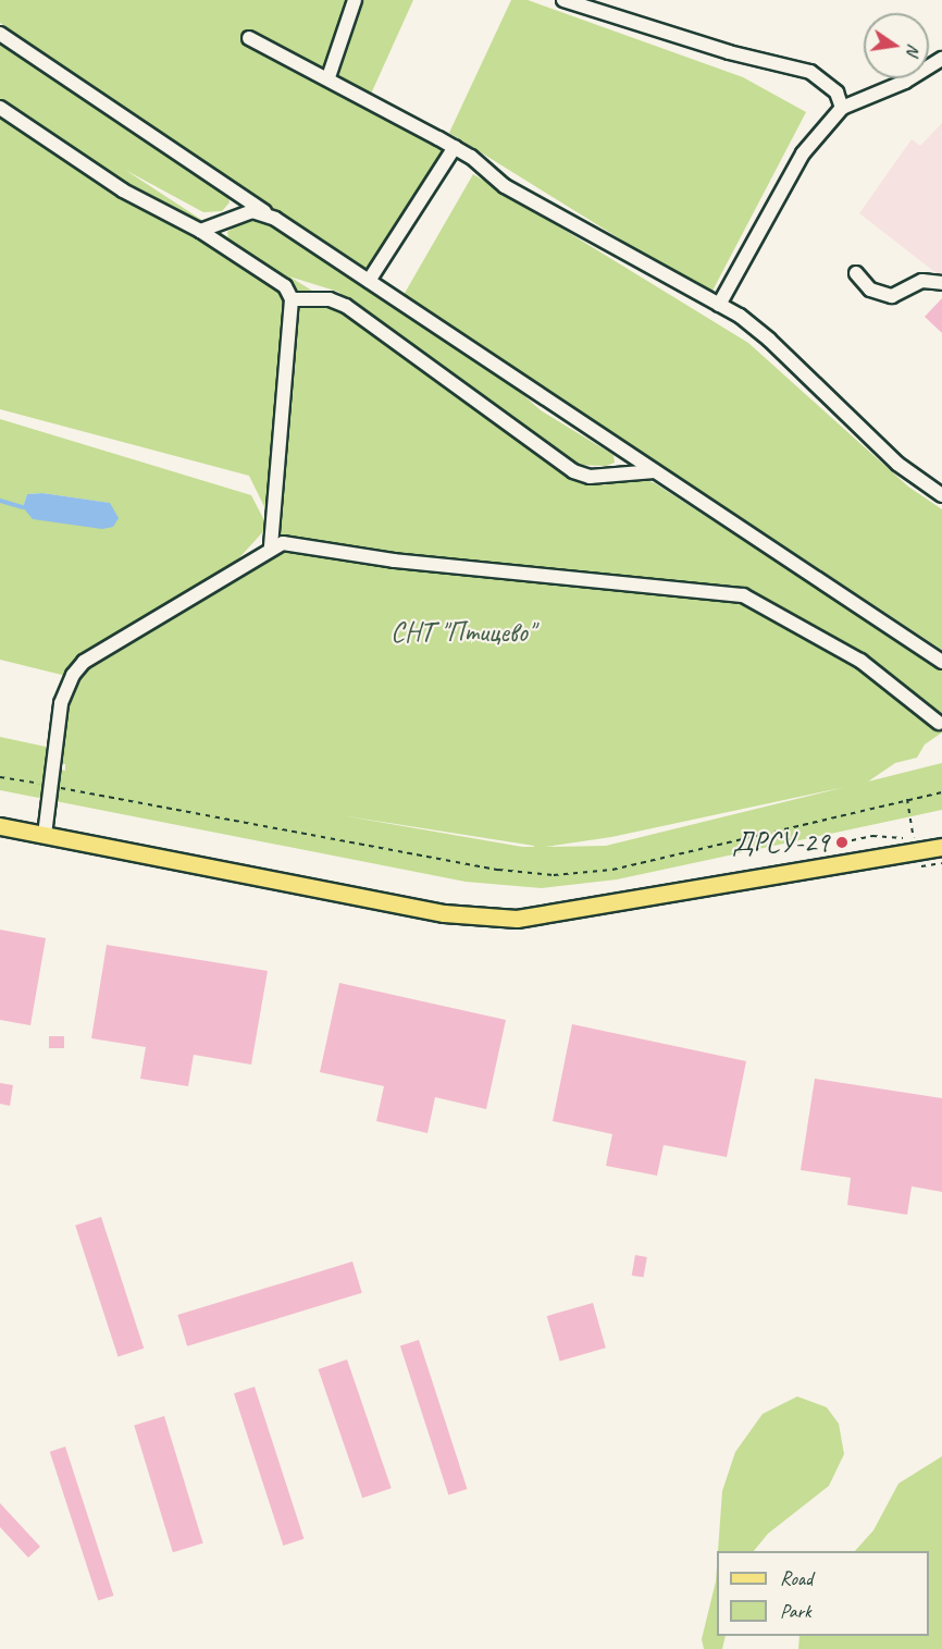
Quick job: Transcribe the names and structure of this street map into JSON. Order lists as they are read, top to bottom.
{
  "parks": ["СНТ \"Птицево\""],
  "places": ["ДРСУ-29"],
  "legend": ["Road", "Park"],
  "north": "right"
}
